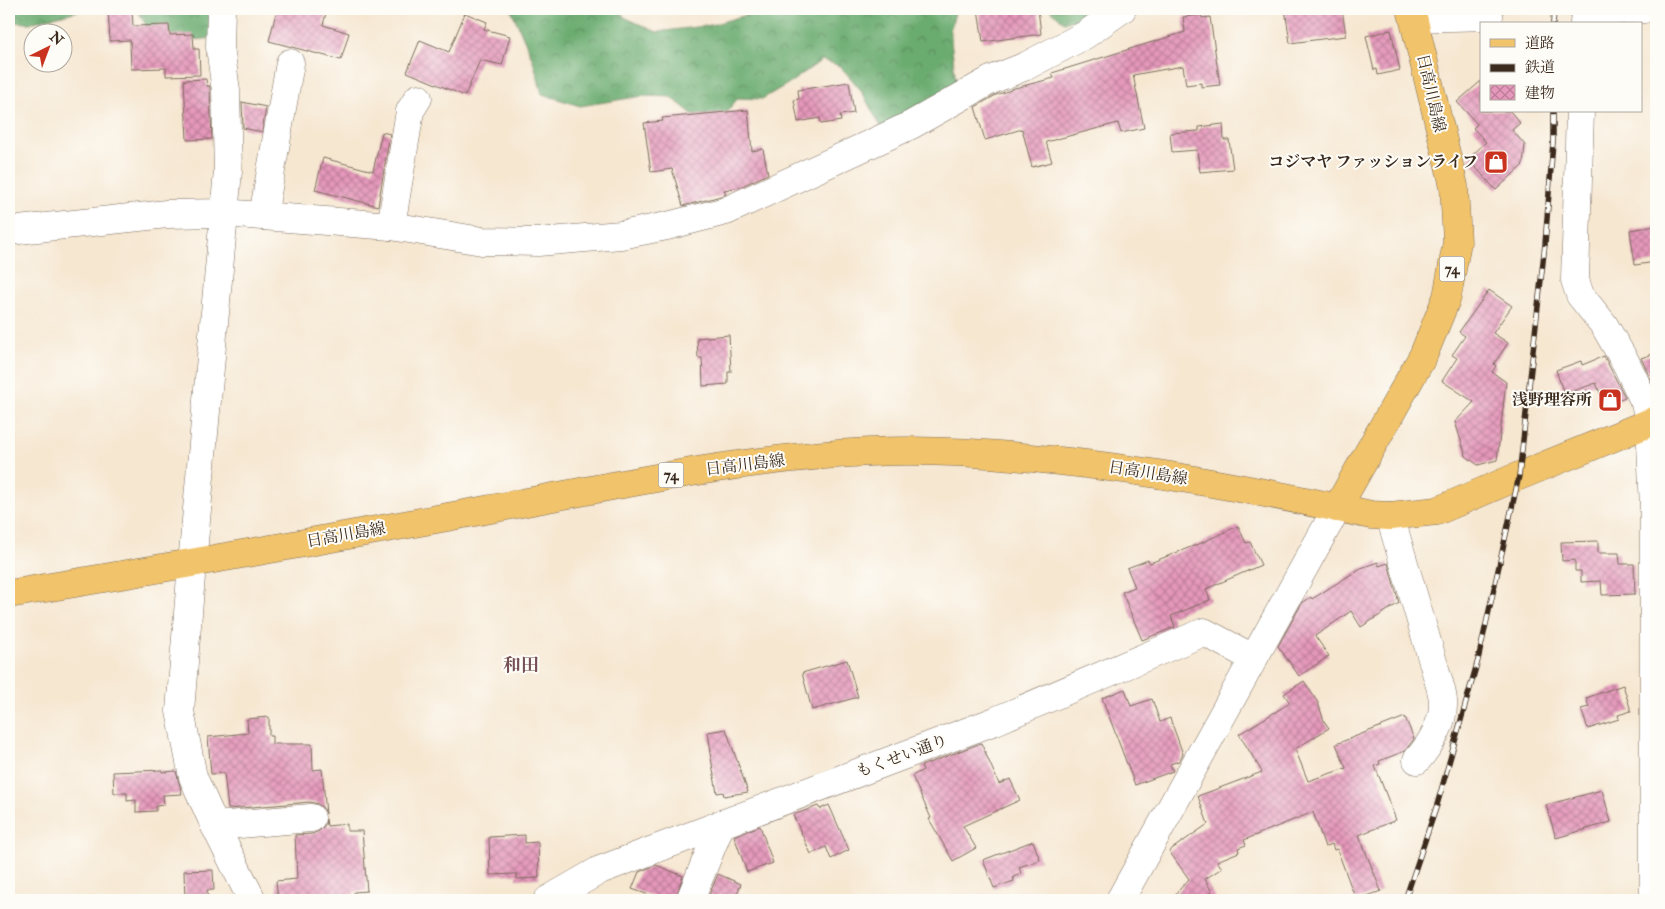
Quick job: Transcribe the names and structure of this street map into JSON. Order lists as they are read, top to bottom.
{
  "streets": {
    "main road": ["日高川島線", "74"],
    "street": ["もくせい通り"]
  },
  "districts": ["和田"],
  "places": {
    "shop": ["コジマヤ ファッションライフ", "浅野理容所"]
  },
  "legend": ["道路", "鉄道", "建物"],
  "north": "top right"
}
